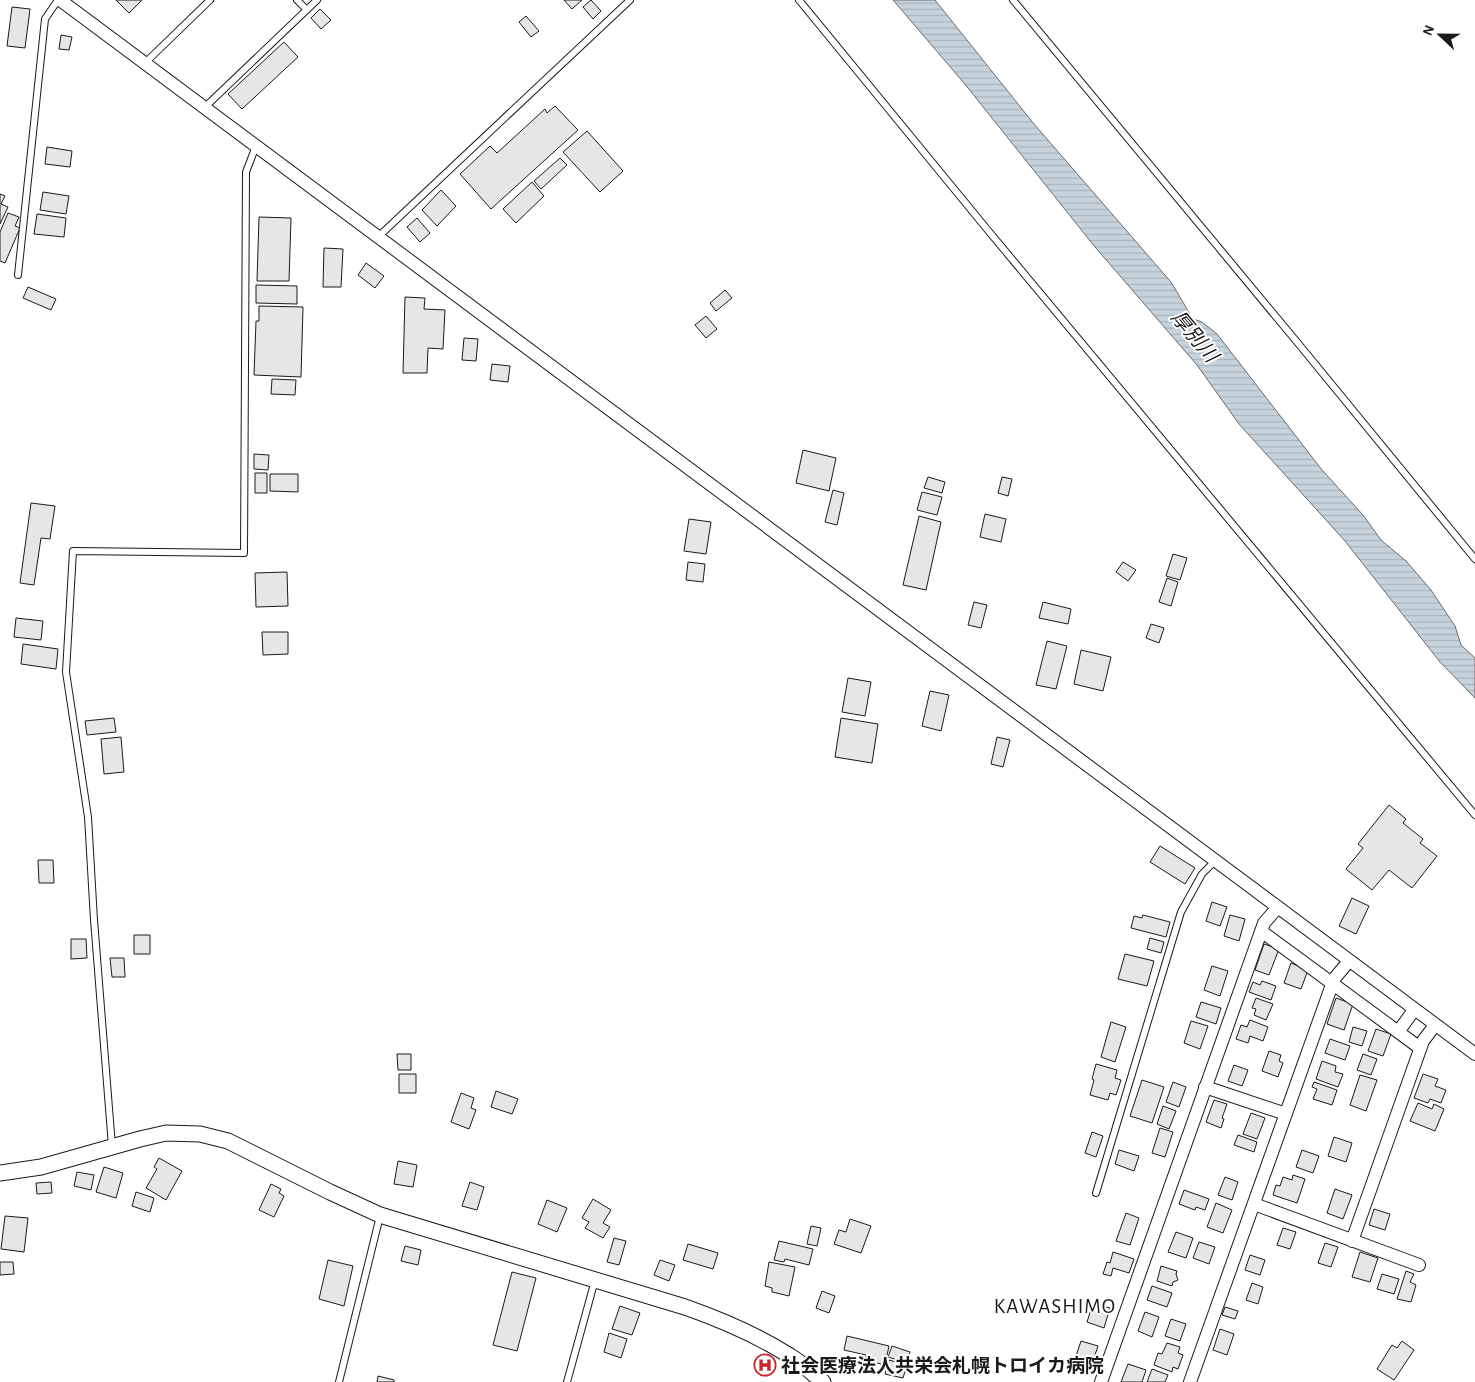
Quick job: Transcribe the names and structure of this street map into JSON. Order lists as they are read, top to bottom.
{
  "districts": ["KAWASHIMO"],
  "water": ["厚別川"],
  "places": {
    "hospital": ["社会医療法人共栄会札幌トロイカ病院"]
  },
  "north": "left"
}
